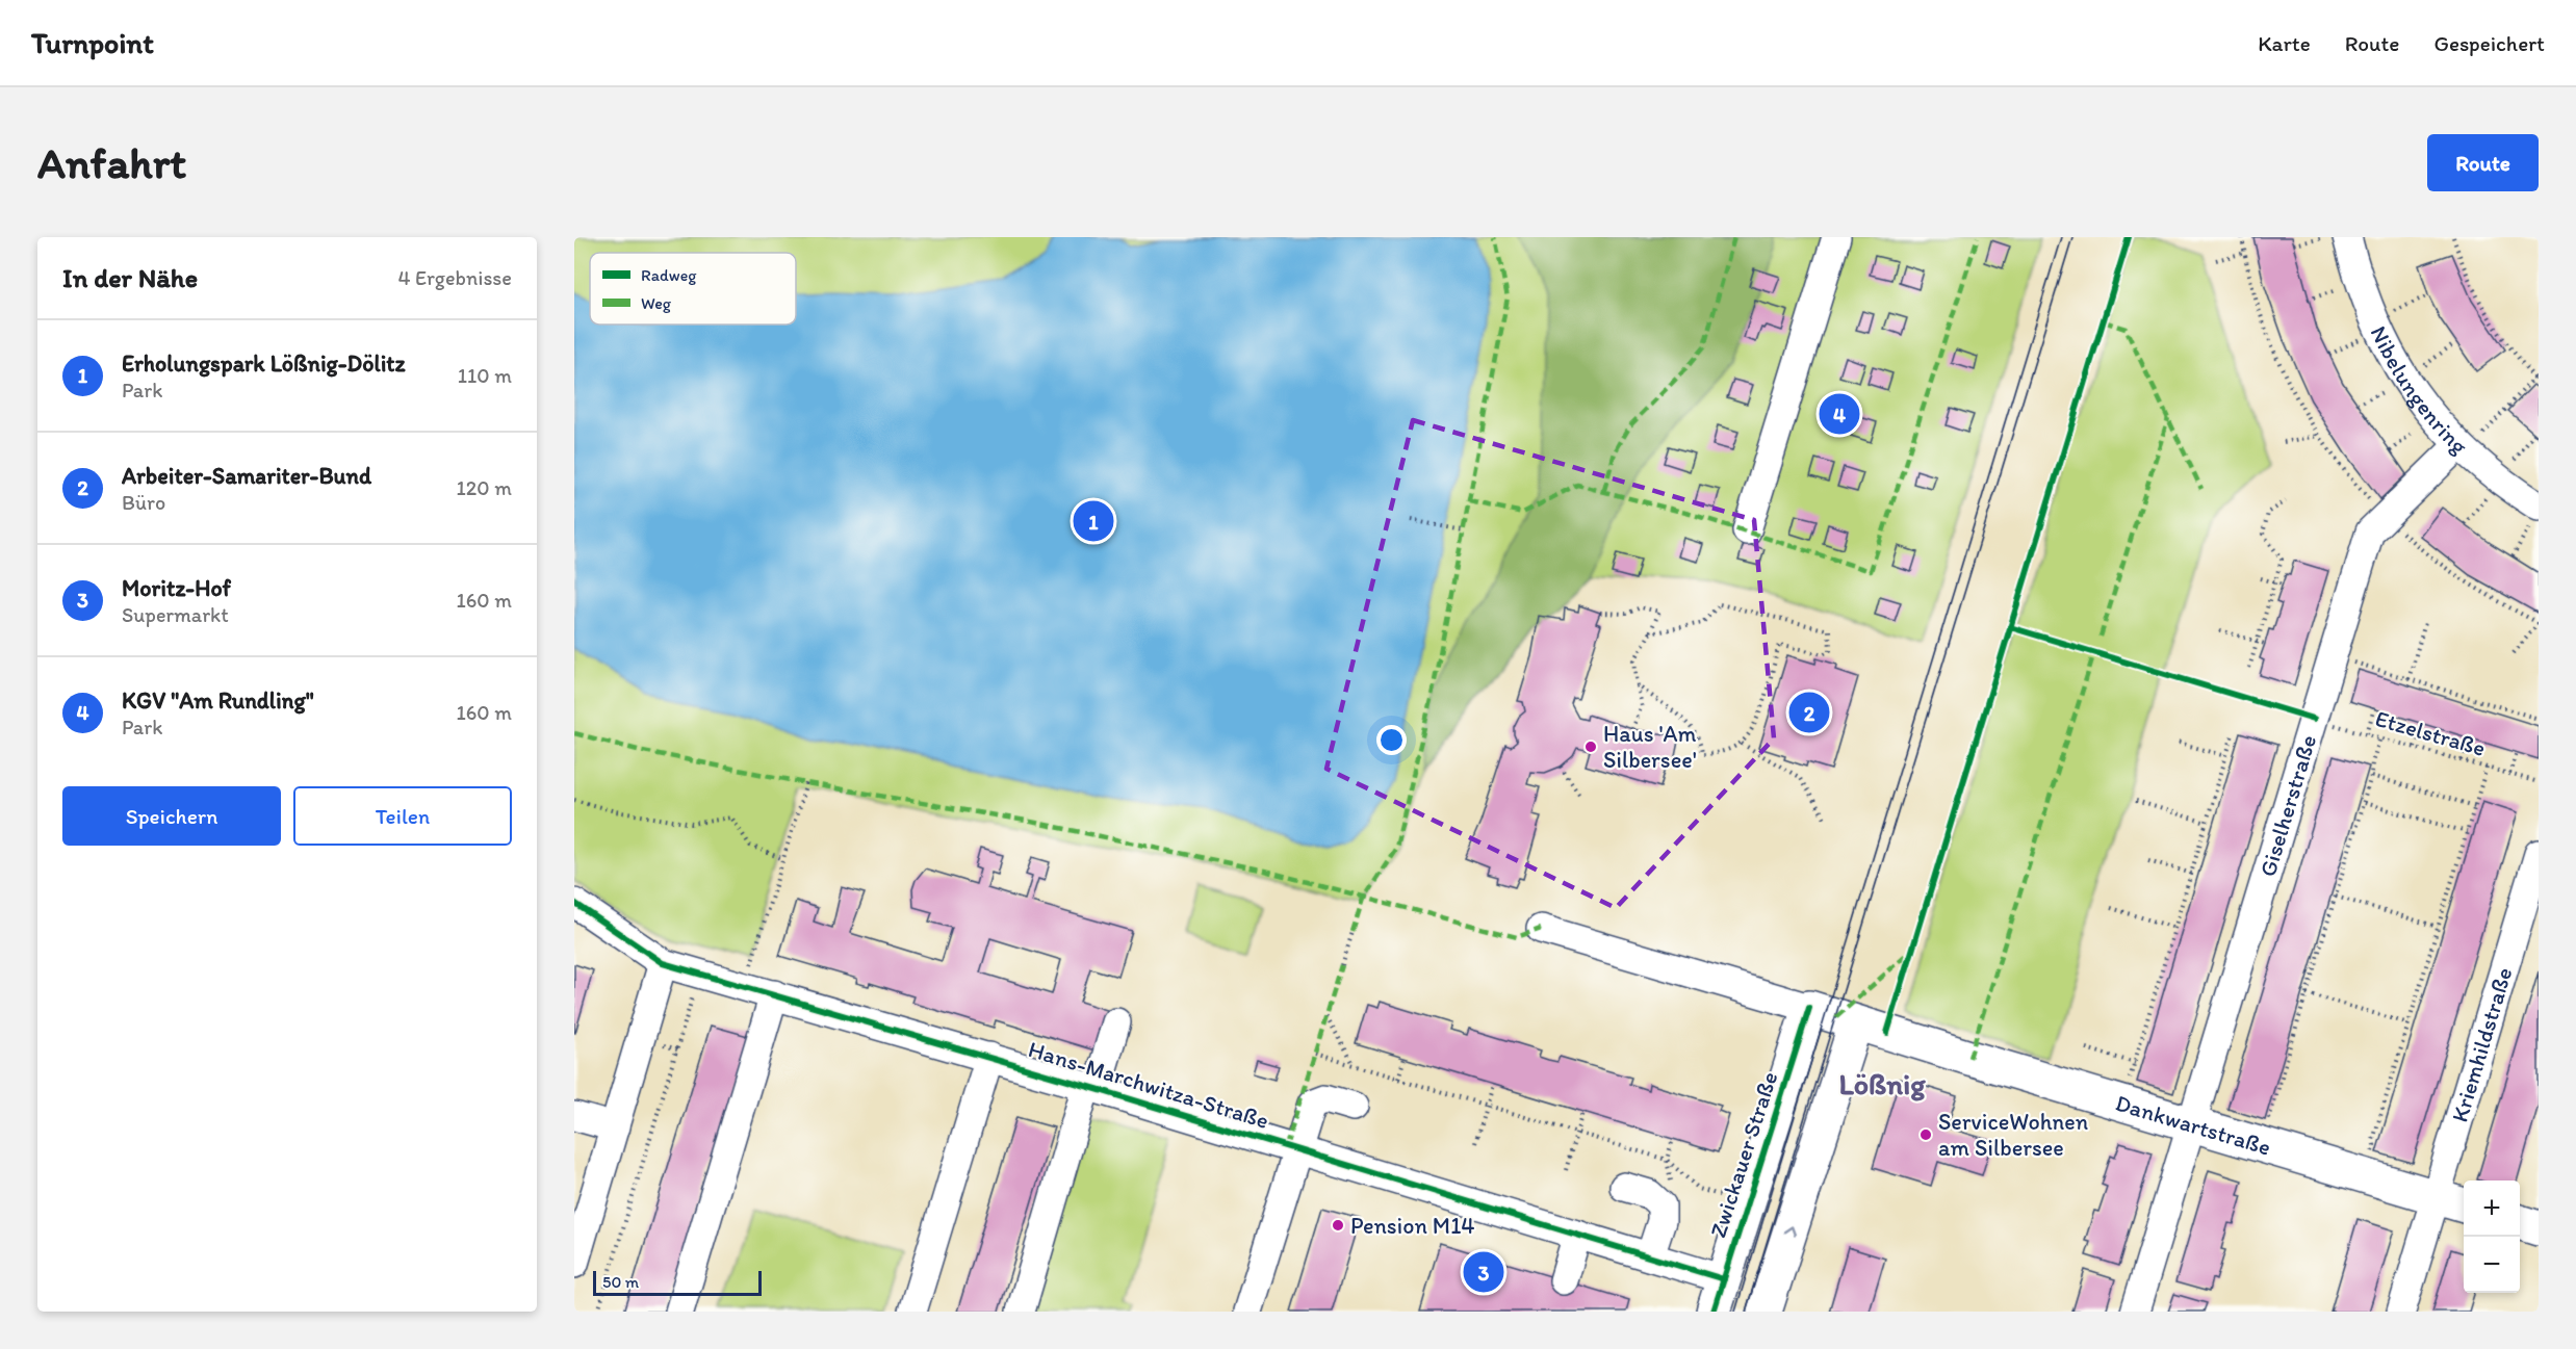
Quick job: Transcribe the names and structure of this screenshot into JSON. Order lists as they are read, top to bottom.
{
  "streets": {
    "main road": ["Dankwartstraße", "Zwickauer Straße"],
    "street": [
      "Nibelungenring",
      "Giselherstraße",
      "Kriemhildstraße",
      "Hans-Marchwitza-Straße"
    ],
    "path": ["Etzelstraße"]
  },
  "crossings": [
    ["Nibelungenring", "Giselherstraße"],
    ["Etzelstraße", "Giselherstraße"],
    ["Giselherstraße", "Dankwartstraße"],
    ["Kriemhildstraße", "Dankwartstraße"],
    ["Hans-Marchwitza-Straße", "Zwickauer Straße"],
    ["Dankwartstraße", "Zwickauer Straße"]
  ],
  "districts": ["Lößnig"],
  "places": ["Haus 'Am Silbersee'", "ServiceWohnen am Silbersee", "Pension M14"],
  "legend": ["Radweg", "Weg"],
  "scale_bar": "50 m",
  "page": {
    "header": "Turnpoint",
    "nav": ["Karte", "Route", "Gespeichert"],
    "buttons": [
      "Route",
      ["Speichern", "Teilen"]
    ],
    "title": "Anfahrt",
    "heading": ["In der Nähe", "4 Ergebnisse"],
    "list": [
      {
        "mark": "1",
        "name": "Erholungspark Lößnig-Dölitz",
        "note": "Park",
        "value": "110 m"
      },
      {
        "mark": "2",
        "name": "Arbeiter-Samariter-Bund",
        "note": "Büro",
        "value": "120 m"
      },
      {
        "mark": "3",
        "name": "Moritz-Hof",
        "note": "Supermarkt",
        "value": "160 m"
      },
      {
        "mark": "4",
        "name": "KGV \"Am Rundling\"",
        "note": "Park",
        "value": "160 m"
      }
    ],
    "pins": [
      "4",
      "1",
      "2",
      "3"
    ],
    "map_buttons": ["+", "−"],
    "scale": "50 m"
  }
}
